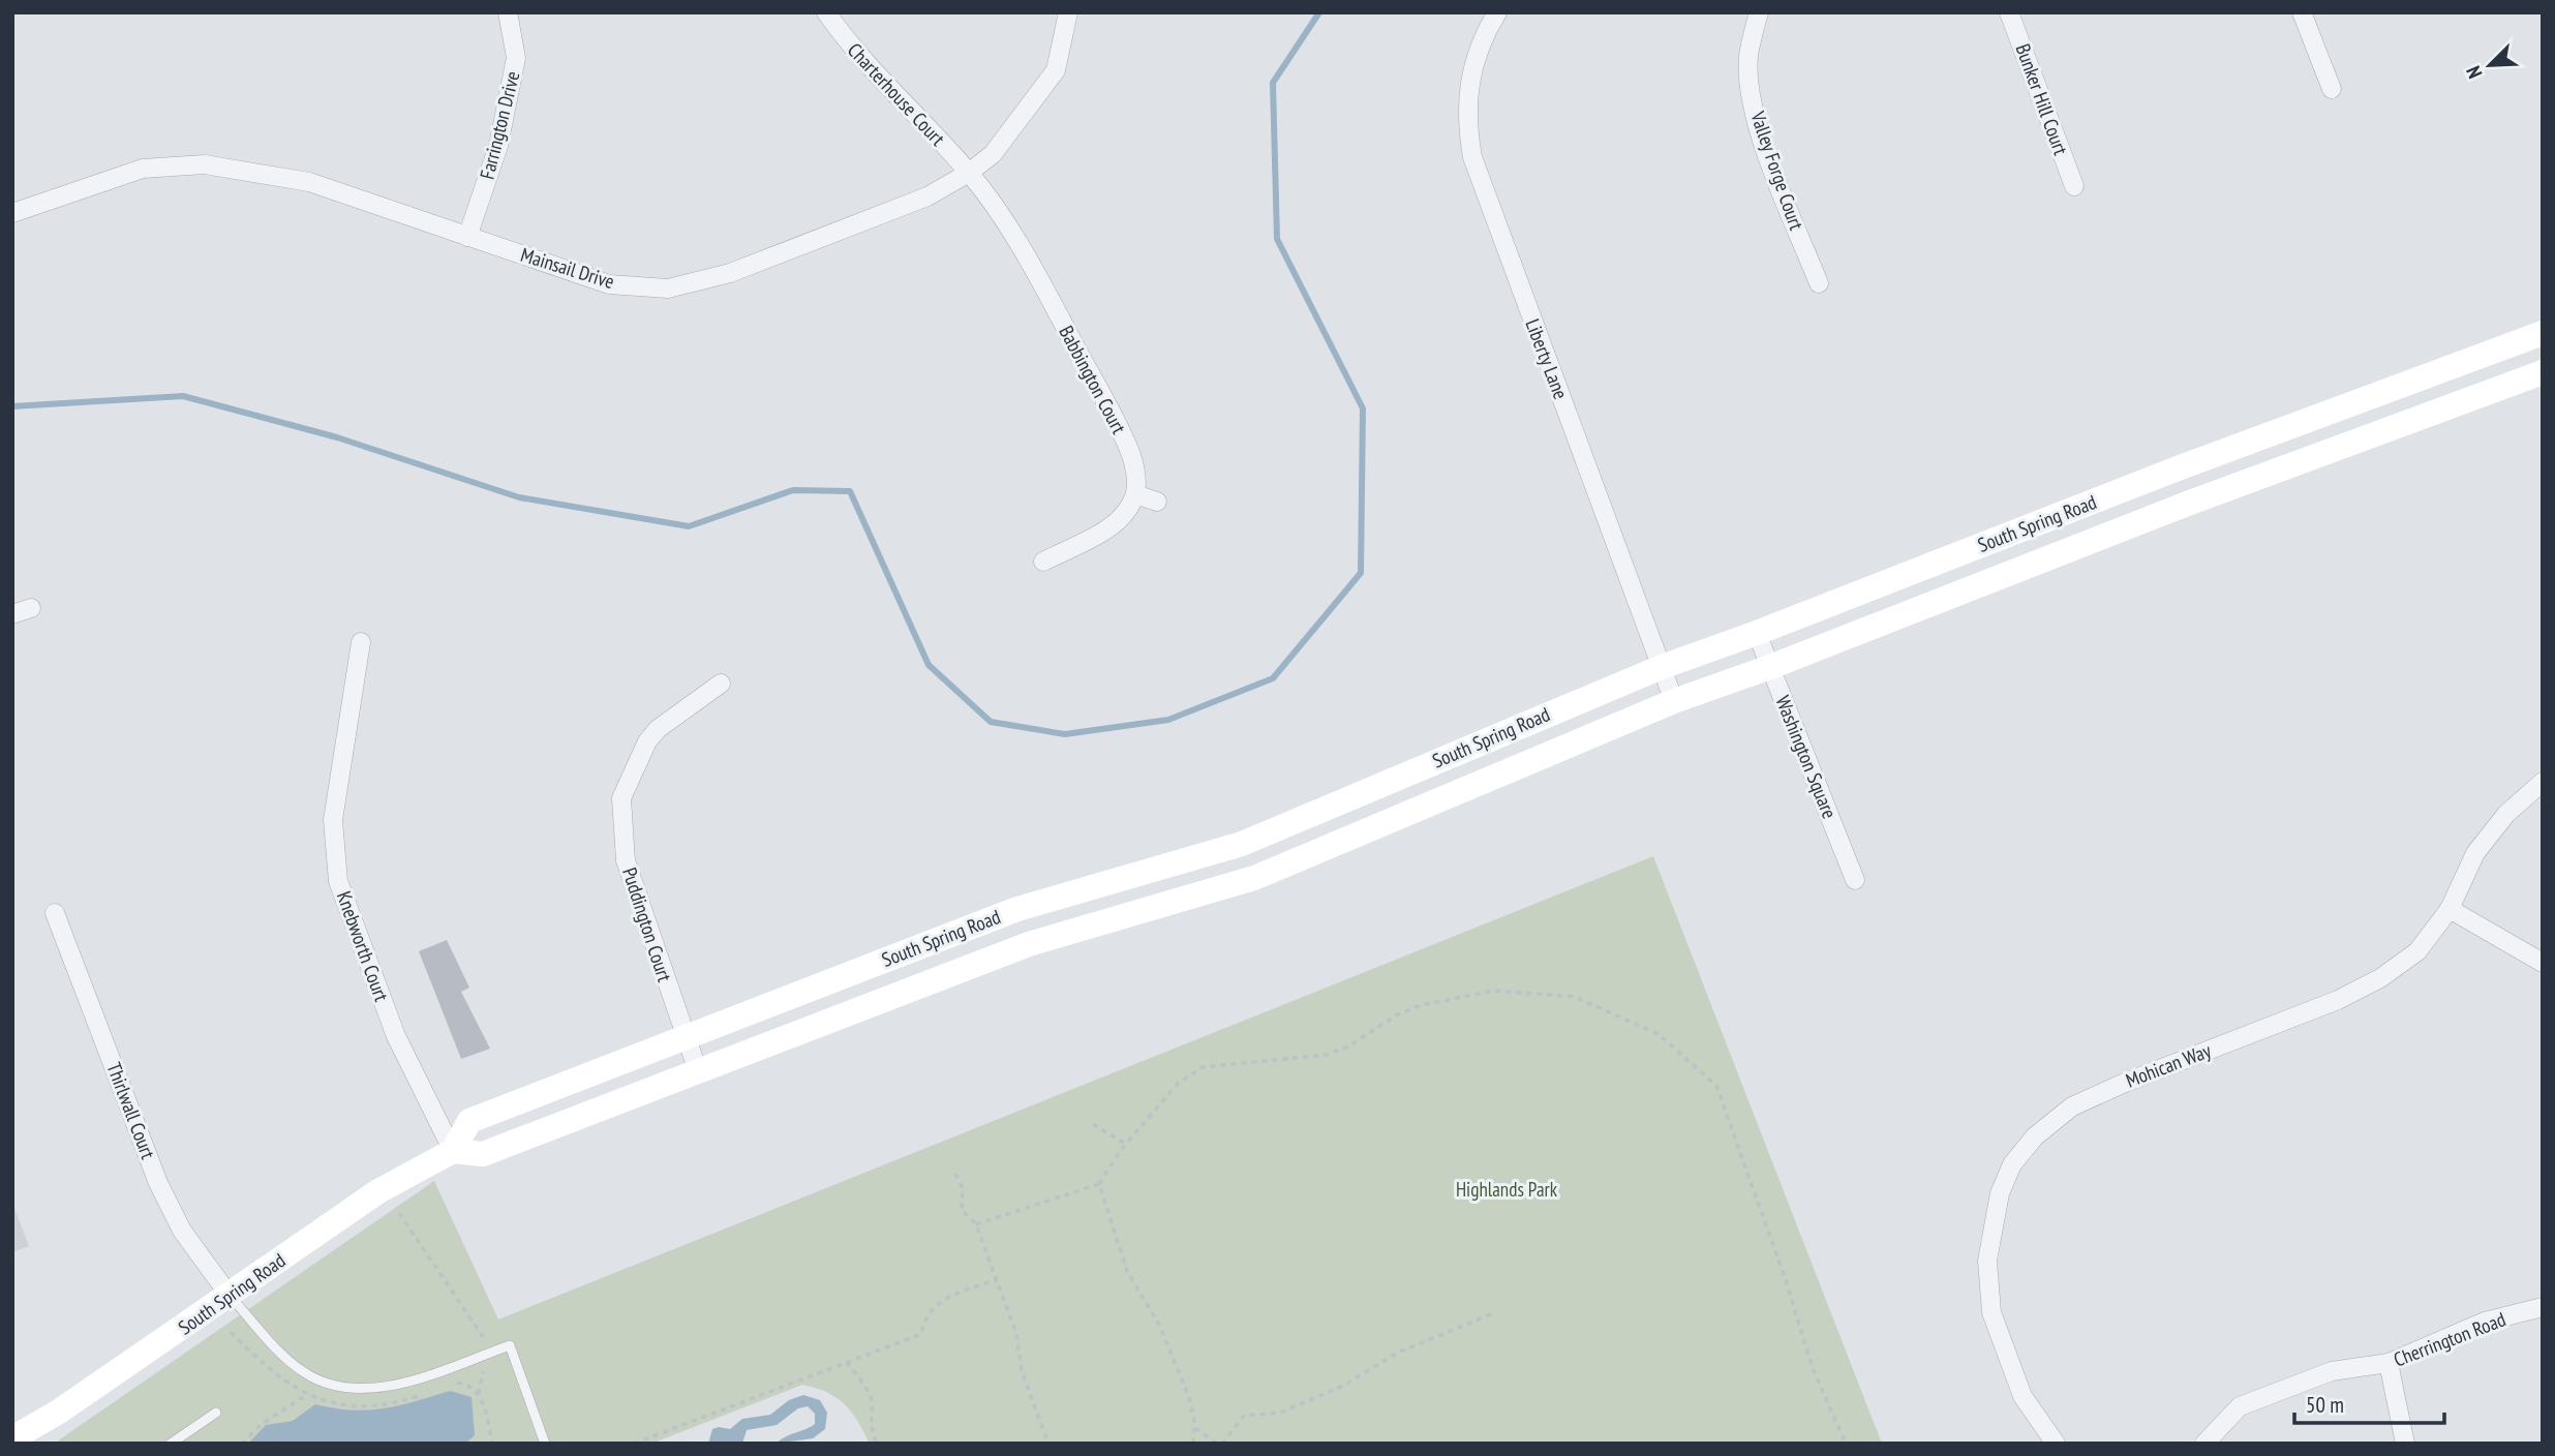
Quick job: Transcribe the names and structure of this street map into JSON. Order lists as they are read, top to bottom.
{
  "streets": {
    "main road": ["South Spring Road"],
    "street": [
      "Charterhouse Court",
      "Bunker Hill Court",
      "Farrington Drive",
      "Valley Forge Court",
      "Mainsail Drive",
      "Liberty Lane",
      "Babbington Court",
      "Washington Square",
      "Puddington Court",
      "Knebworth Court",
      "Mohican Way",
      "Thirlwall Court",
      "Cherrington Road"
    ]
  },
  "crossings": [
    ["Charterhouse Court", "Mainsail Drive"],
    ["Charterhouse Court", "Babbington Court"],
    ["Farrington Drive", "Mainsail Drive"],
    ["Mainsail Drive", "Babbington Court"],
    ["Liberty Lane", "South Spring Road"],
    ["South Spring Road", "Washington Square"],
    ["South Spring Road", "Puddington Court"],
    ["South Spring Road", "Knebworth Court"],
    ["South Spring Road", "Thirlwall Court"]
  ],
  "parks": ["Highlands Park"],
  "scale_bar": "50 m",
  "north": "bottom left"
}
